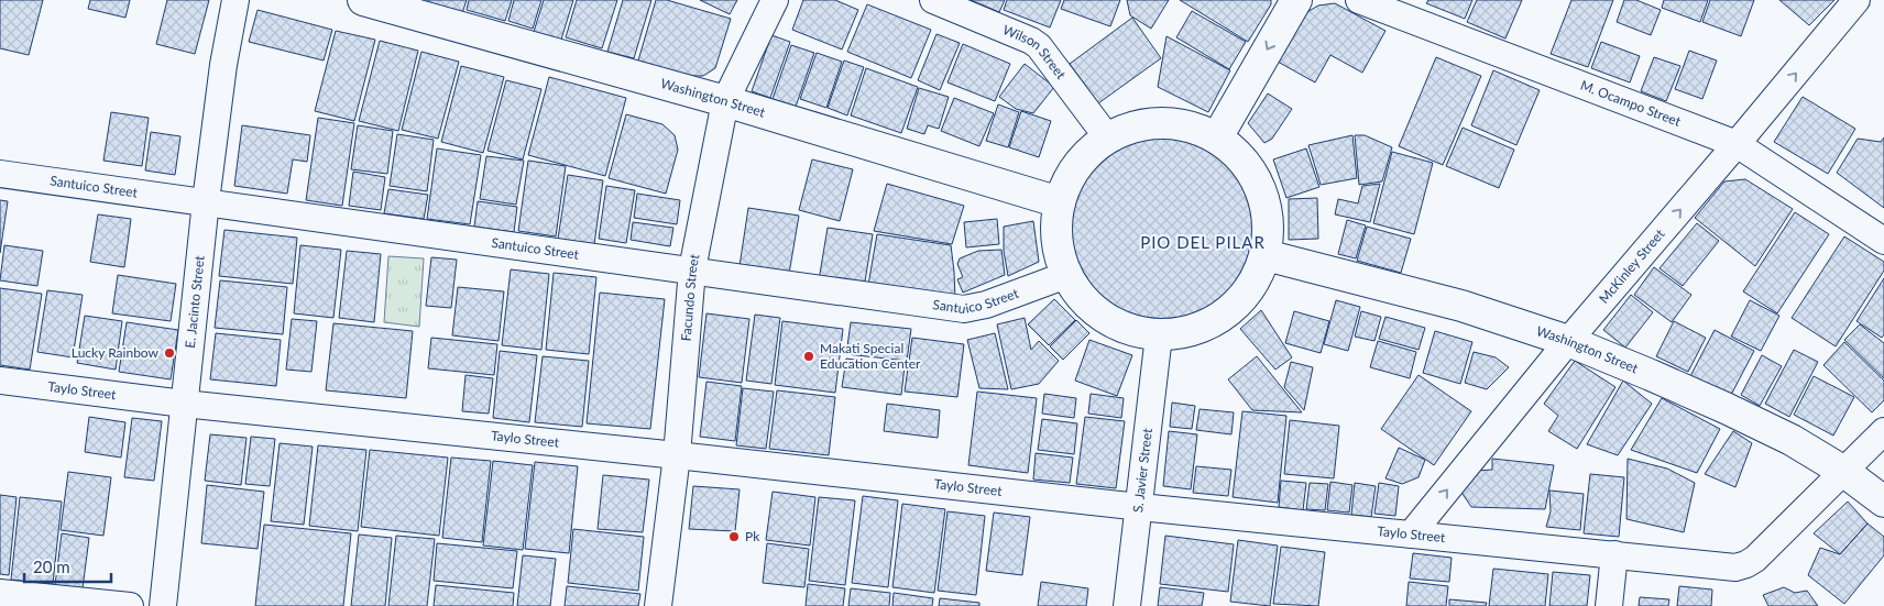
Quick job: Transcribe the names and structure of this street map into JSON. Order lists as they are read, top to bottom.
{
  "streets": {
    "street": [
      "Wilson Street",
      "Washington Street",
      "M. Ocampo Street",
      "Santuico Street",
      "McKinley Street",
      "Facundo Street",
      "E. Jacinto Street",
      "Taylo Street",
      "S. Javier Street"
    ]
  },
  "crossings": [
    ["Washington Street", "McKinley Street"],
    ["Washington Street", "Facundo Street"],
    ["Washington Street", "Taylo Street"],
    ["M. Ocampo Street", "McKinley Street"],
    ["Santuico Street", "Facundo Street"],
    ["Santuico Street", "E. Jacinto Street"],
    ["McKinley Street", "Taylo Street"],
    ["Facundo Street", "Taylo Street"],
    ["E. Jacinto Street", "Taylo Street"],
    ["Taylo Street", "S. Javier Street"]
  ],
  "one_way": ["McKinley Street"],
  "districts": ["PIO DEL PILAR"],
  "places": ["Lucky Rainbow", "Makati Special Education Center", "Pk"],
  "scale_bar": "20 m"
}
